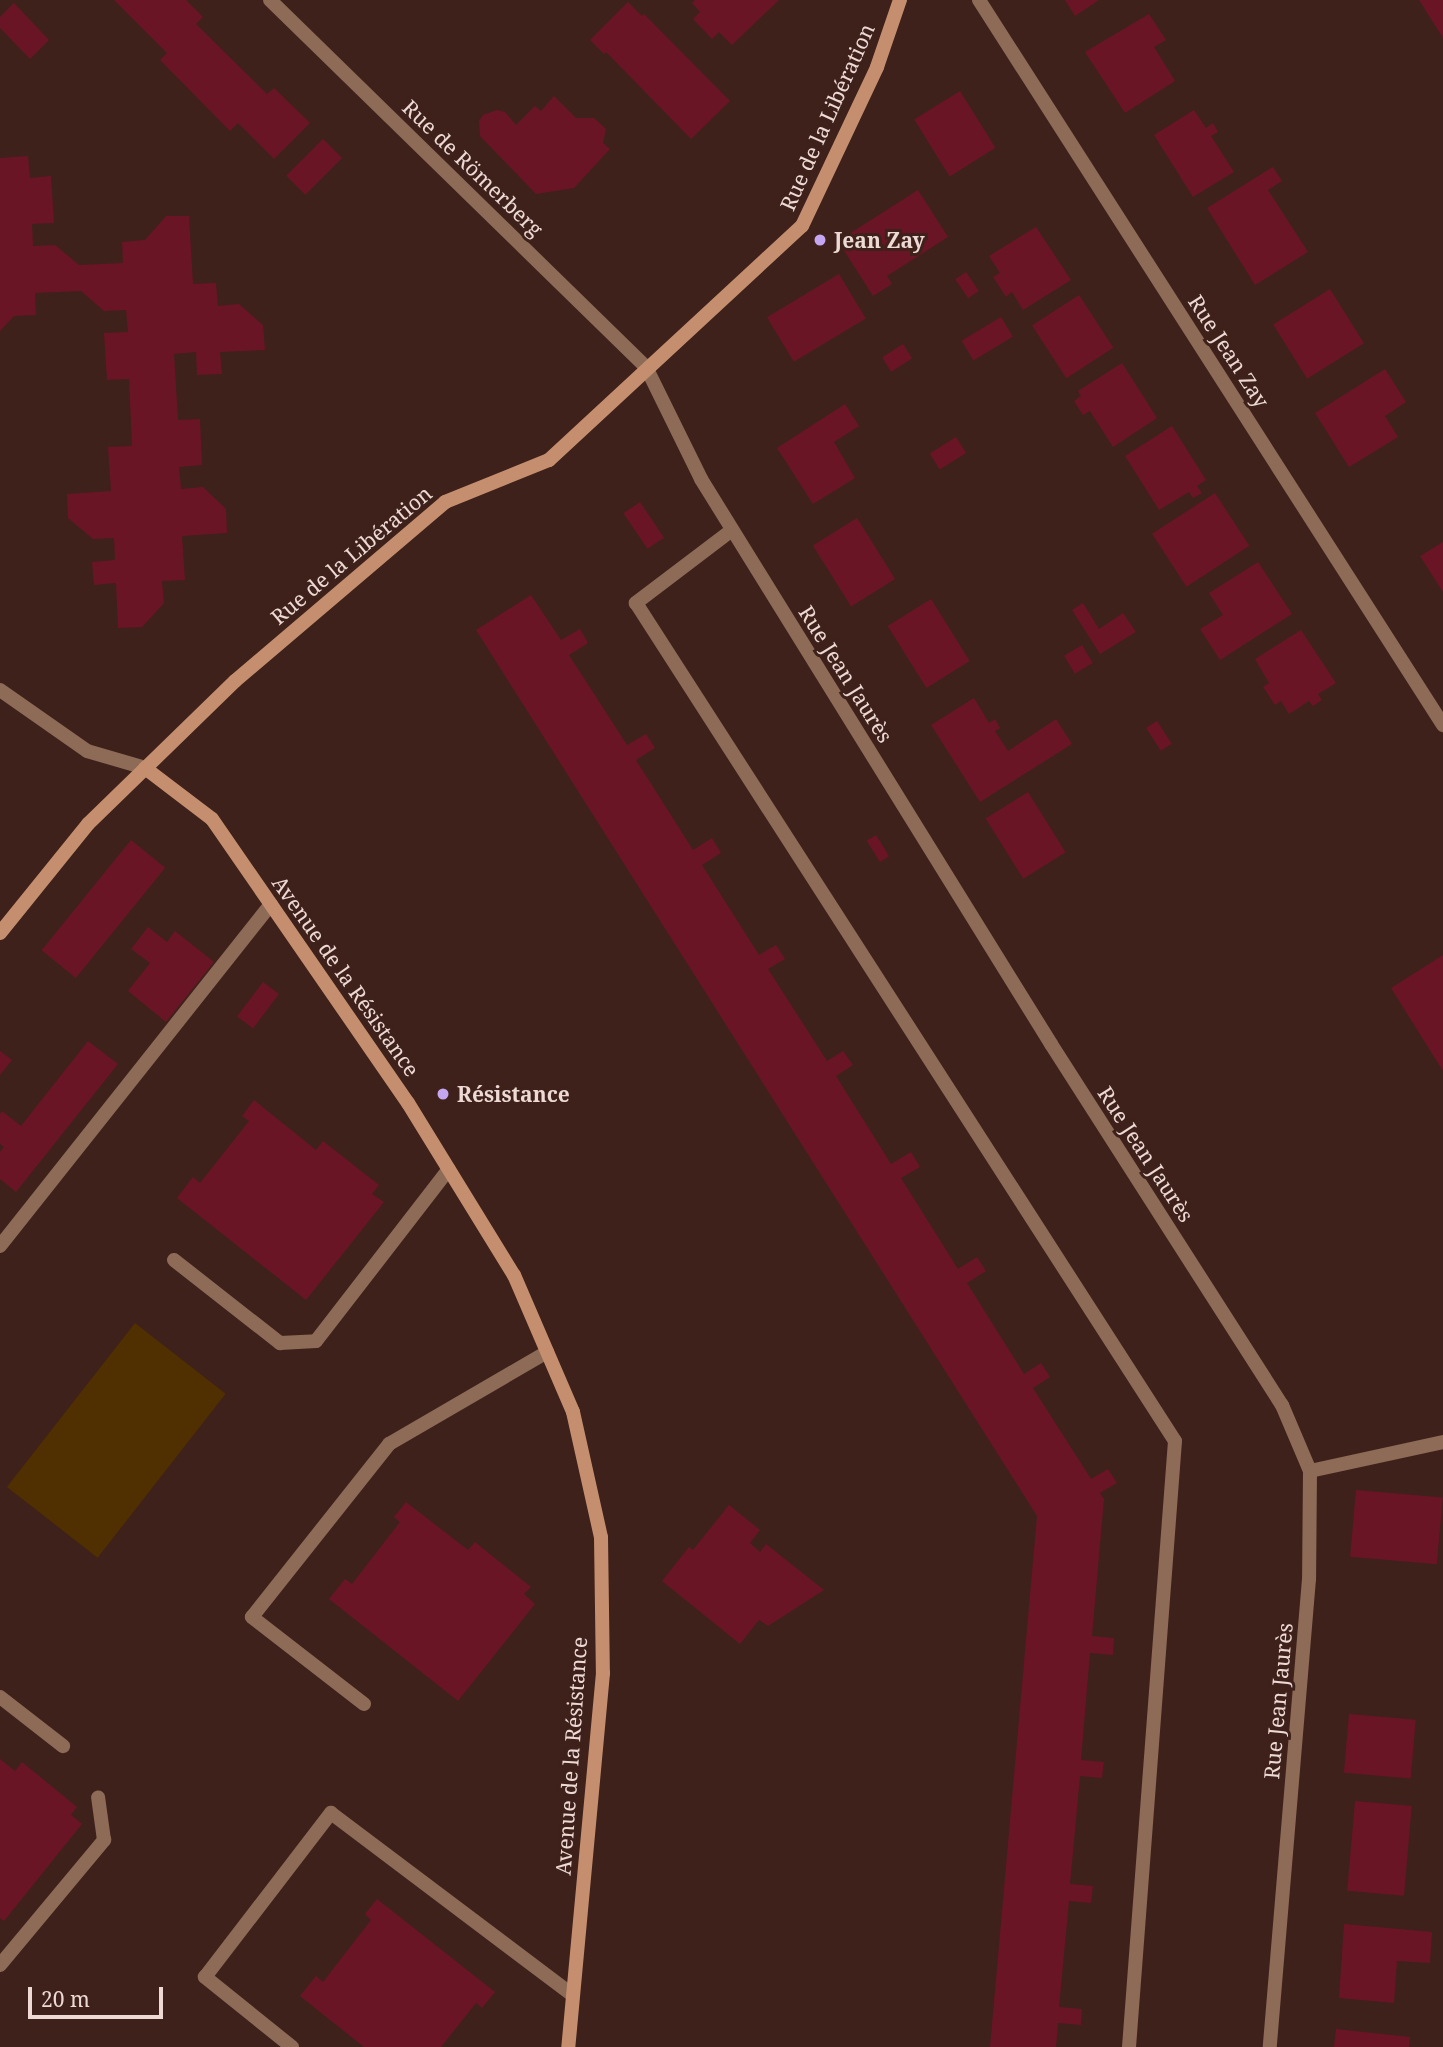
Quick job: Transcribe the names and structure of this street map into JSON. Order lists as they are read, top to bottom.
{
  "streets": {
    "street": [
      "Rue de la Libération",
      "Rue de Römerberg",
      "Rue Jean Zay",
      "Rue Jean Jaurès",
      "Avenue de la Résistance"
    ]
  },
  "crossings": [
    ["Rue de la Libération", "Rue de Römerberg"],
    ["Rue de la Libération", "Rue Jean Jaurès"],
    ["Rue de la Libération", "Avenue de la Résistance"],
    ["Rue de Römerberg", "Rue Jean Jaurès"]
  ],
  "places": ["Jean Zay", "Résistance"],
  "scale_bar": "20 m"
}
